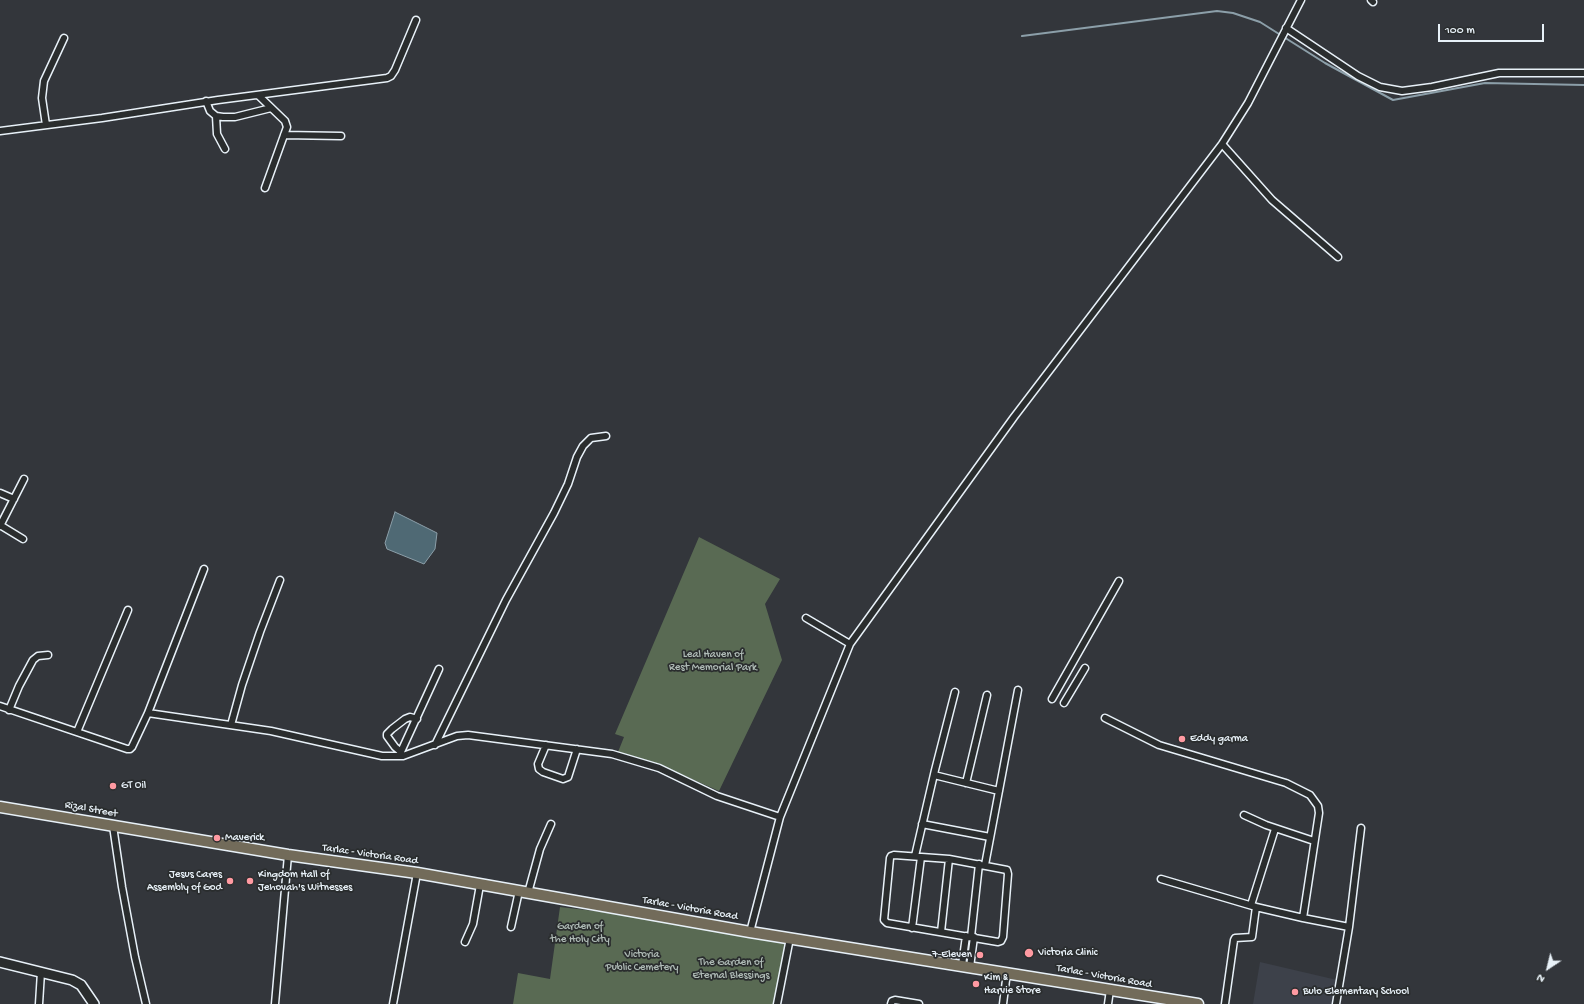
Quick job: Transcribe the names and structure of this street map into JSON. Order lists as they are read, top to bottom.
{
  "streets": {
    "main road": ["Rizal Street", "Tarlac - Victoria Road"]
  },
  "crossings": [
    ["Rizal Street", "Tarlac - Victoria Road"]
  ],
  "parks": [
    "Leal Haven of Rest Memorial Park",
    "Garden of the Holy City",
    "Victoria Public Cemetery",
    "The Garden of Eternal Blessings"
  ],
  "places": [
    "Eddy garma",
    "GT Oil",
    "Maverick",
    "Jesus Cares Assembly of God",
    "Kingdom Hall of Jehovah's Witnesses",
    "Victoria Clinic",
    "7-Eleven",
    "Kim & Harvie Store",
    "Bulo Elementary School"
  ],
  "scale_bar": "100 m",
  "north": "bottom left"
}
